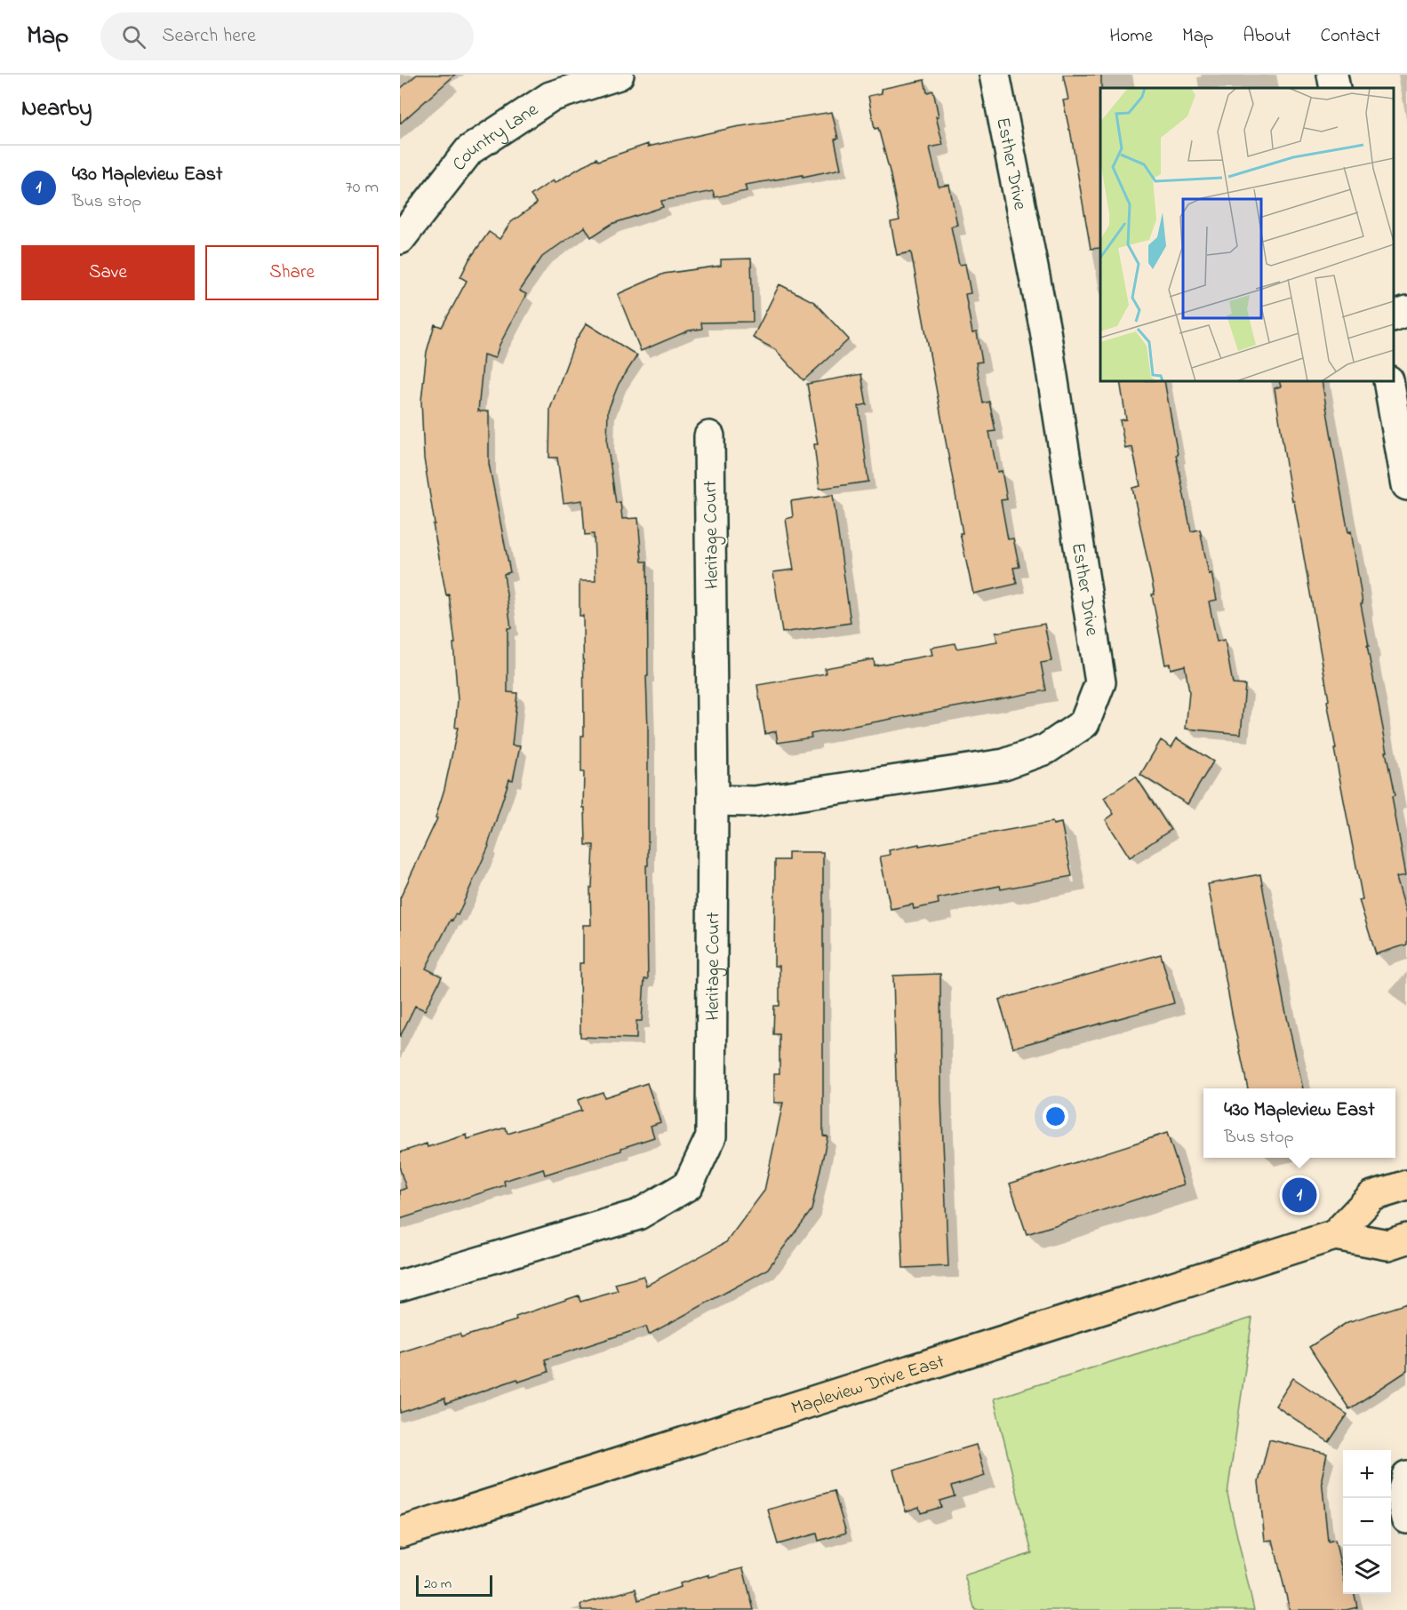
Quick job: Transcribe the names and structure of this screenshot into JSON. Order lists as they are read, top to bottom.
{
  "streets": {
    "main road": ["Mapleview Drive East"],
    "street": ["Country Lane", "Esther Drive", "Heritage Court"]
  },
  "crossings": [
    ["Esther Drive", "Heritage Court"]
  ],
  "scale_bar": "20 m",
  "page": {
    "header": "Map",
    "search": "Search here",
    "nav": [
      "Home",
      "Map",
      "About",
      "Contact"
    ],
    "heading": "Nearby",
    "list": [
      {
        "mark": "1",
        "name": "430 Mapleview East",
        "note": "Bus stop",
        "value": "70 m"
      }
    ],
    "buttons": ["Save", "Share"],
    "popup": ["430 Mapleview East", "Bus stop"],
    "pins": "1",
    "map_buttons": ["+", "−"],
    "scale": "20 m"
  }
}
